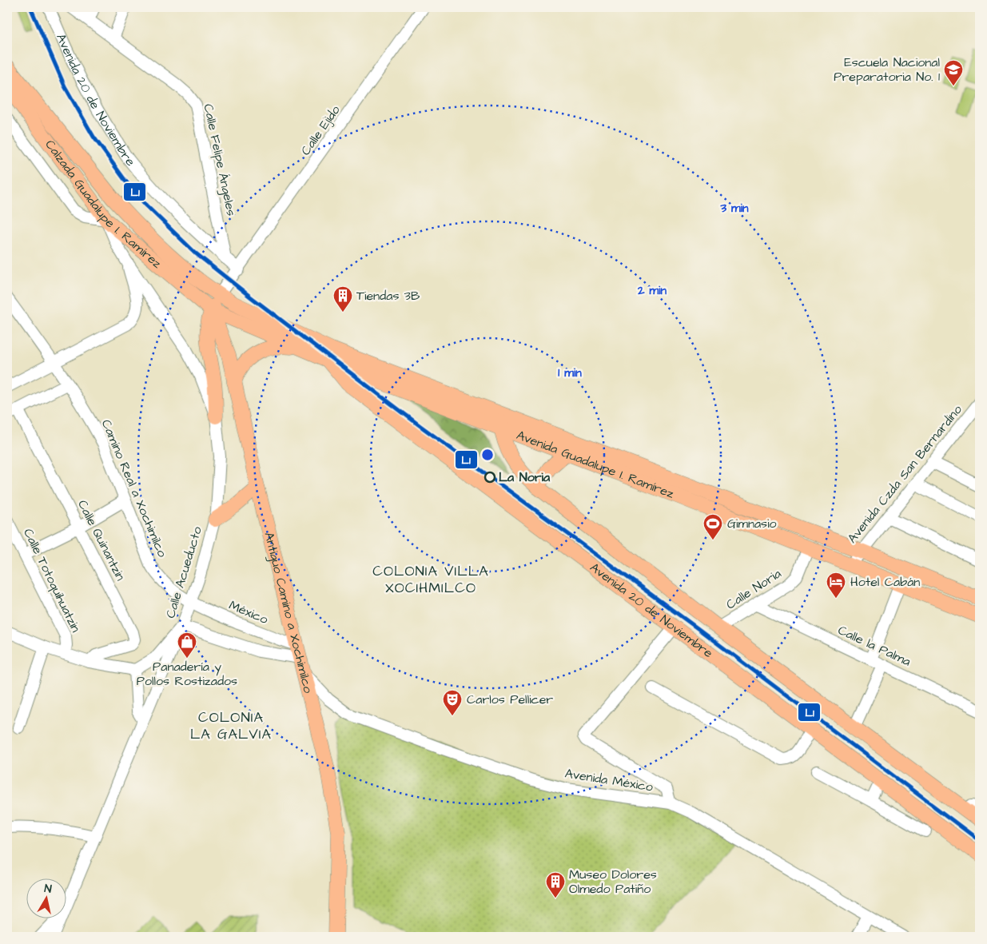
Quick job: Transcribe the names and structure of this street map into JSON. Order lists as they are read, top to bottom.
{
  "streets": {
    "main road": [
      "Avenida 20 de Noviembre",
      "Calzada Guadalupe I. Ramírez",
      "Avenida Guadalupe I. Ramírez",
      "Antiguo Camino a Xochimilco"
    ],
    "street": [
      "Calle Ejido",
      "Calle Felipe Ángeles",
      "Avenida Czda San Bernardino",
      "Camino Real a Xochimilco",
      "Calle Quinantzin",
      "Calle Acueducto",
      "Calle Totoquihuatzin",
      "Calle Noria",
      "México",
      "Calle la Palma",
      "Avenida México"
    ]
  },
  "crossings": [
    ["Avenida 20 de Noviembre", "Calle Ejido"],
    ["Avenida 20 de Noviembre", "Calle Felipe Ángeles"],
    ["Avenida 20 de Noviembre", "Avenida Guadalupe I. Ramírez"],
    ["Avenida 20 de Noviembre", "Calle Noria"],
    ["Calle Ejido", "Calzada Guadalupe I. Ramírez"],
    ["Calle Ejido", "Avenida Guadalupe I. Ramírez"],
    ["Calzada Guadalupe I. Ramírez", "Avenida Guadalupe I. Ramírez"],
    ["Calzada Guadalupe I. Ramírez", "Calle Acueducto"],
    ["Calzada Guadalupe I. Ramírez", "Antiguo Camino a Xochimilco"],
    ["Avenida Guadalupe I. Ramírez", "Avenida Czda San Bernardino"],
    ["Avenida Guadalupe I. Ramírez", "Calle Noria"],
    ["Avenida Guadalupe I. Ramírez", "Antiguo Camino a Xochimilco"],
    ["Camino Real a Xochimilco", "Calle Acueducto"],
    ["Camino Real a Xochimilco", "México"],
    ["Calle Acueducto", "México"],
    ["Calle Noria", "Calle la Palma"],
    ["México", "Antiguo Camino a Xochimilco"],
    ["Antiguo Camino a Xochimilco", "Avenida México"]
  ],
  "districts": ["COLONIA VILLA XOCIHMILCO", "COLONIA LA GALVIA"],
  "places": {
    "school or university": ["Escuela Nacional Preparatoria No. 1"],
    "building": ["Tiendas 3B", "Museo Dolores Olmedo Patiño"],
    "other": ["La Noria"],
    "sports": ["Gimnasio"],
    "hotel": ["Hotel Cabán"],
    "shop": ["Panadería y Pollos Rostizados"],
    "theatre": ["Carlos Pellicer"]
  },
  "lines": ["transit line L1"],
  "north": "top",
  "rings": ["3 min", "2 min", "1 min"]
}
